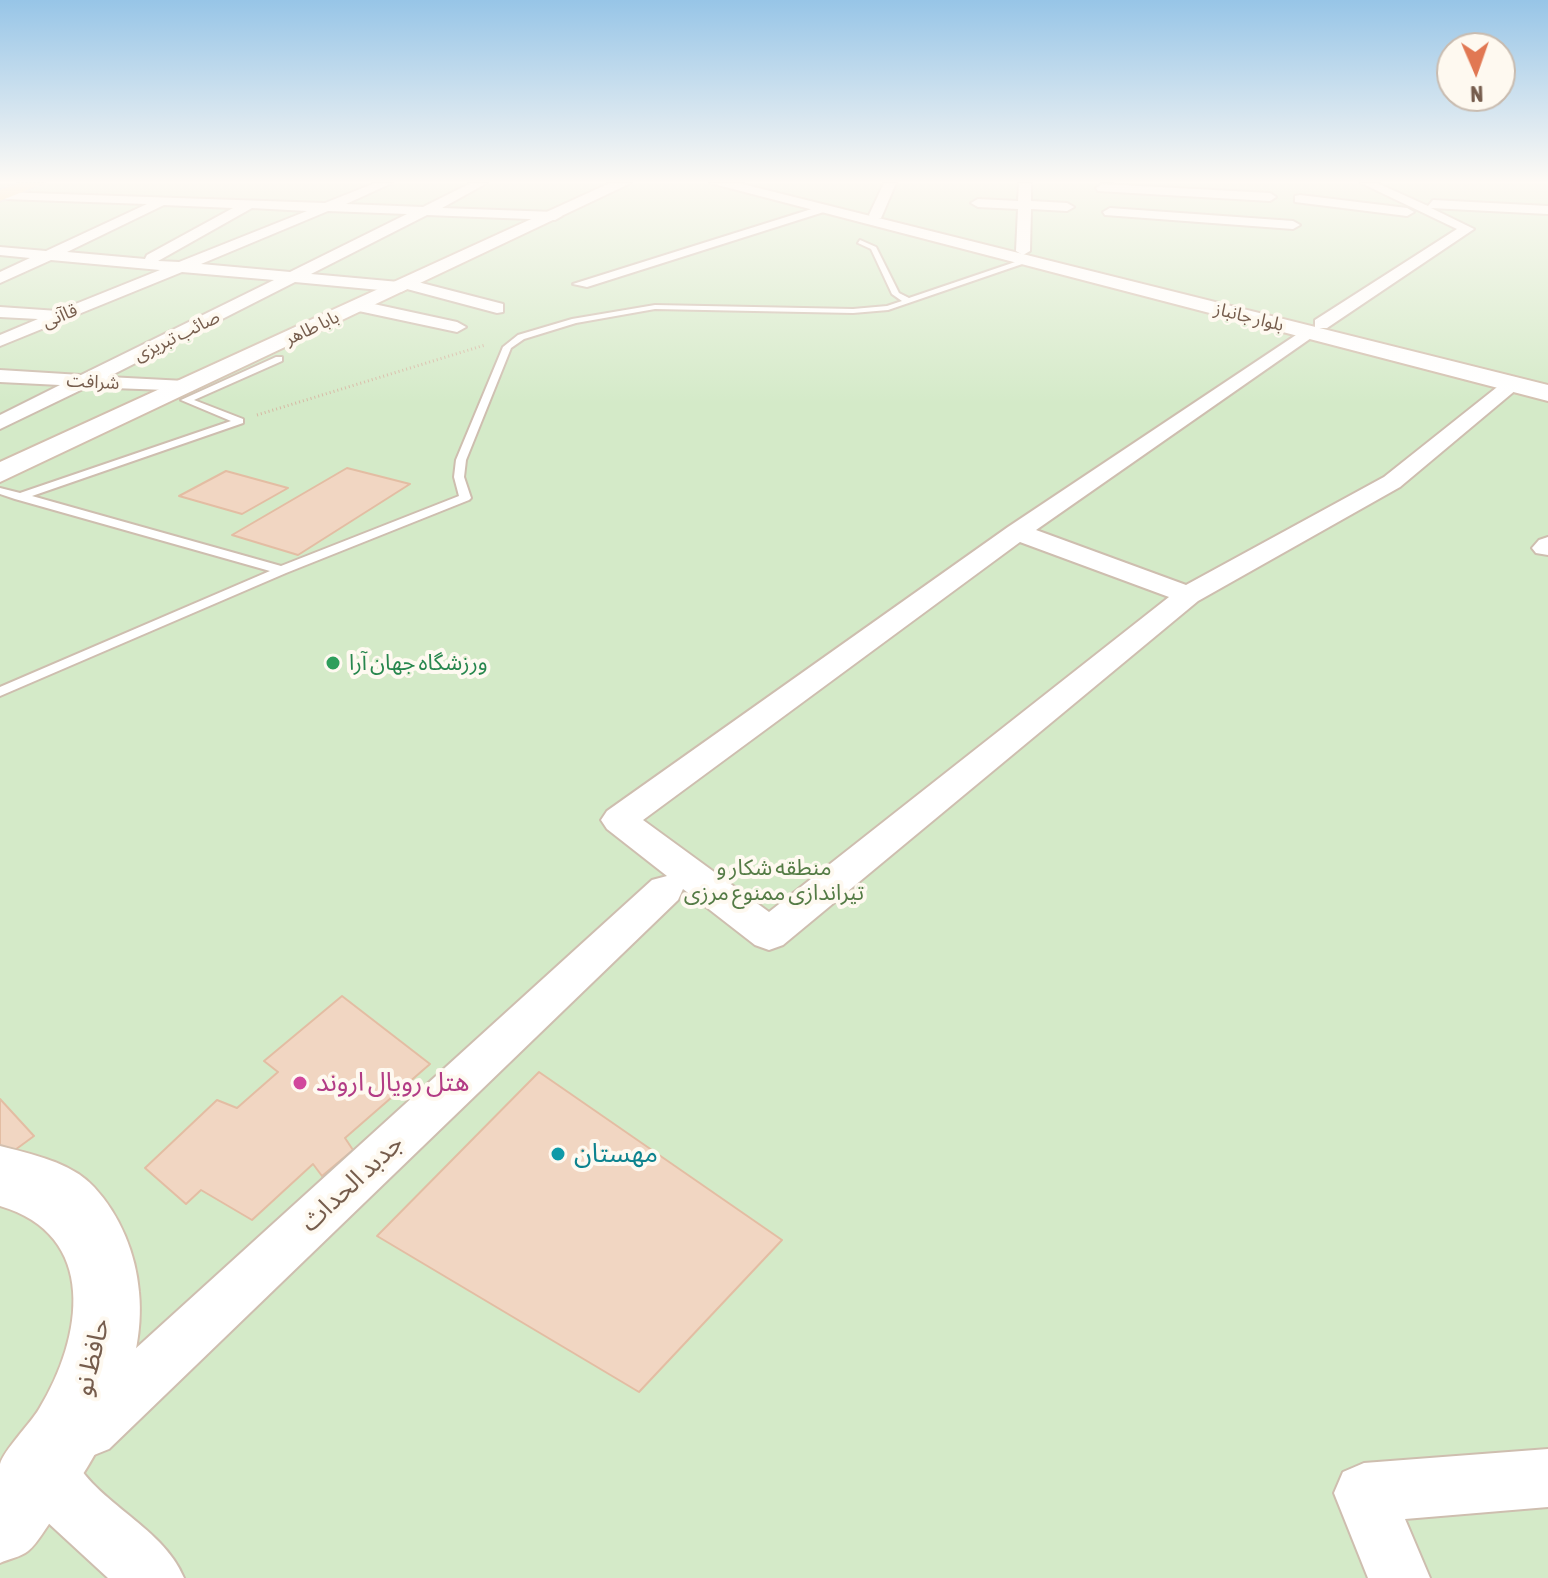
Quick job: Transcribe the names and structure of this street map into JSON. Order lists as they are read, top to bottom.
{
  "streets": {
    "main road": ["بلوار جانباز", "بابا طاهر", "حافظ نو"],
    "street": [
      "قاآنی",
      "صائب تبریزی",
      "شرافت",
      "جدبد الحداث"
    ]
  },
  "crossings": [
    ["بابا طاهر", "شرافت"],
    ["صائب تبریزی", "شرافت"],
    ["جدبد الحداث", "حافظ نو"]
  ],
  "parks": ["منطقه شکار و تیراندازی ممنوع مرزی"],
  "places": ["ورزشگاه جهان آرا", "هتل رویال اروند", "مهستان"],
  "north": "bottom"
}
